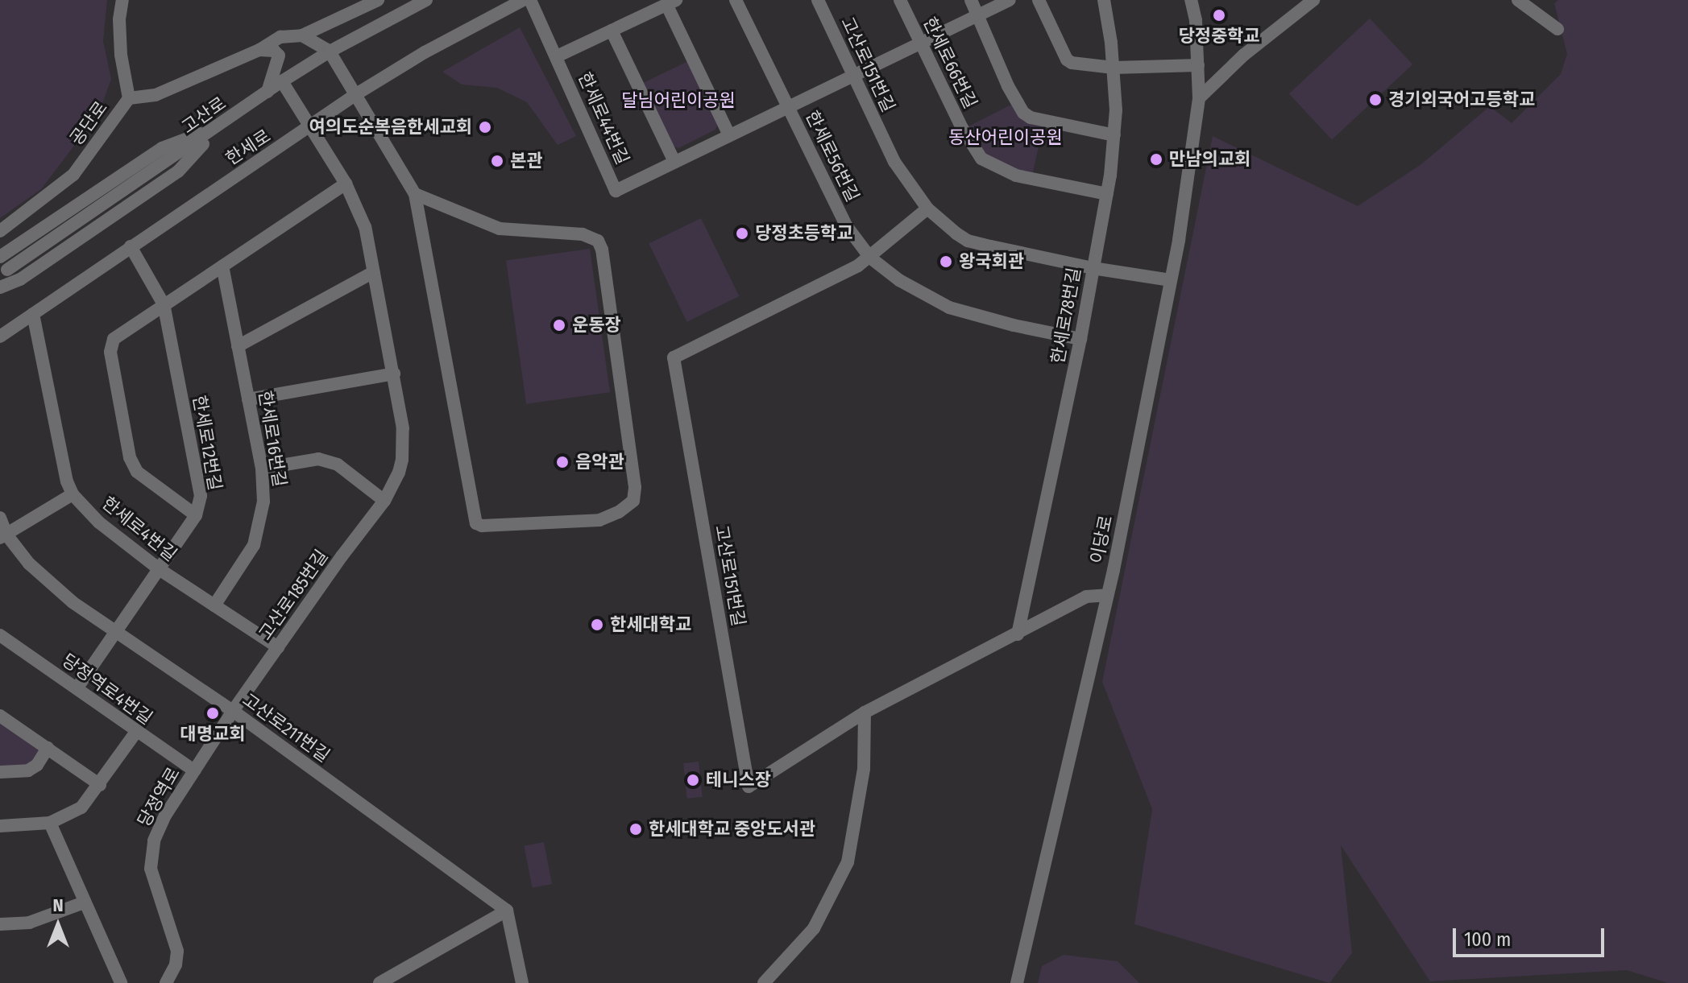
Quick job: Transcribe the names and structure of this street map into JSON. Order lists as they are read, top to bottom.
{
  "streets": {
    "street": [
      "한세로66번길",
      "고산로151번길",
      "고산로",
      "한세로44번길",
      "공단로",
      "한세로",
      "한세로56번길",
      "한세로78번길",
      "한세로16번길",
      "한세로12번길",
      "한세로4번길",
      "이당로",
      "고산로185번길",
      "당정역로4번길",
      "고산로211번길",
      "당정역로"
    ]
  },
  "crossings": [
    ["한세로66번길", "한세로44번길"],
    ["한세로66번길", "한세로78번길"],
    ["고산로151번길", "한세로44번길"],
    ["고산로151번길", "한세로56번길"],
    ["고산로151번길", "한세로78번길"],
    ["고산로151번길", "이당로"],
    ["고산로", "고산로185번길"],
    ["한세로44번길", "한세로56번길"],
    ["한세로", "한세로12번길"],
    ["한세로", "한세로4번길"],
    ["한세로", "고산로185번길"],
    ["한세로56번길", "한세로78번길"],
    ["한세로16번길", "한세로4번길"],
    ["한세로12번길", "한세로4번길"],
    ["한세로12번길", "당정역로4번길"],
    ["한세로12번길", "고산로211번길"],
    ["한세로4번길", "고산로185번길"],
    ["고산로185번길", "고산로211번길"],
    ["고산로185번길", "당정역로"],
    ["당정역로4번길", "당정역로"],
    ["고산로211번길", "당정역로"]
  ],
  "parks": ["달님어린이공원", "동산어린이공원"],
  "places": [
    "당정중학교",
    "경기외국어고등학교",
    "여의도순복음한세교회",
    "만남의교회",
    "본관",
    "당정초등학교",
    "왕국회관",
    "운동장",
    "음악관",
    "한세대학교",
    "대명교회",
    "테니스장",
    "한세대학교 중앙도서관"
  ],
  "scale_bar": "100 m",
  "north": "top"
}
